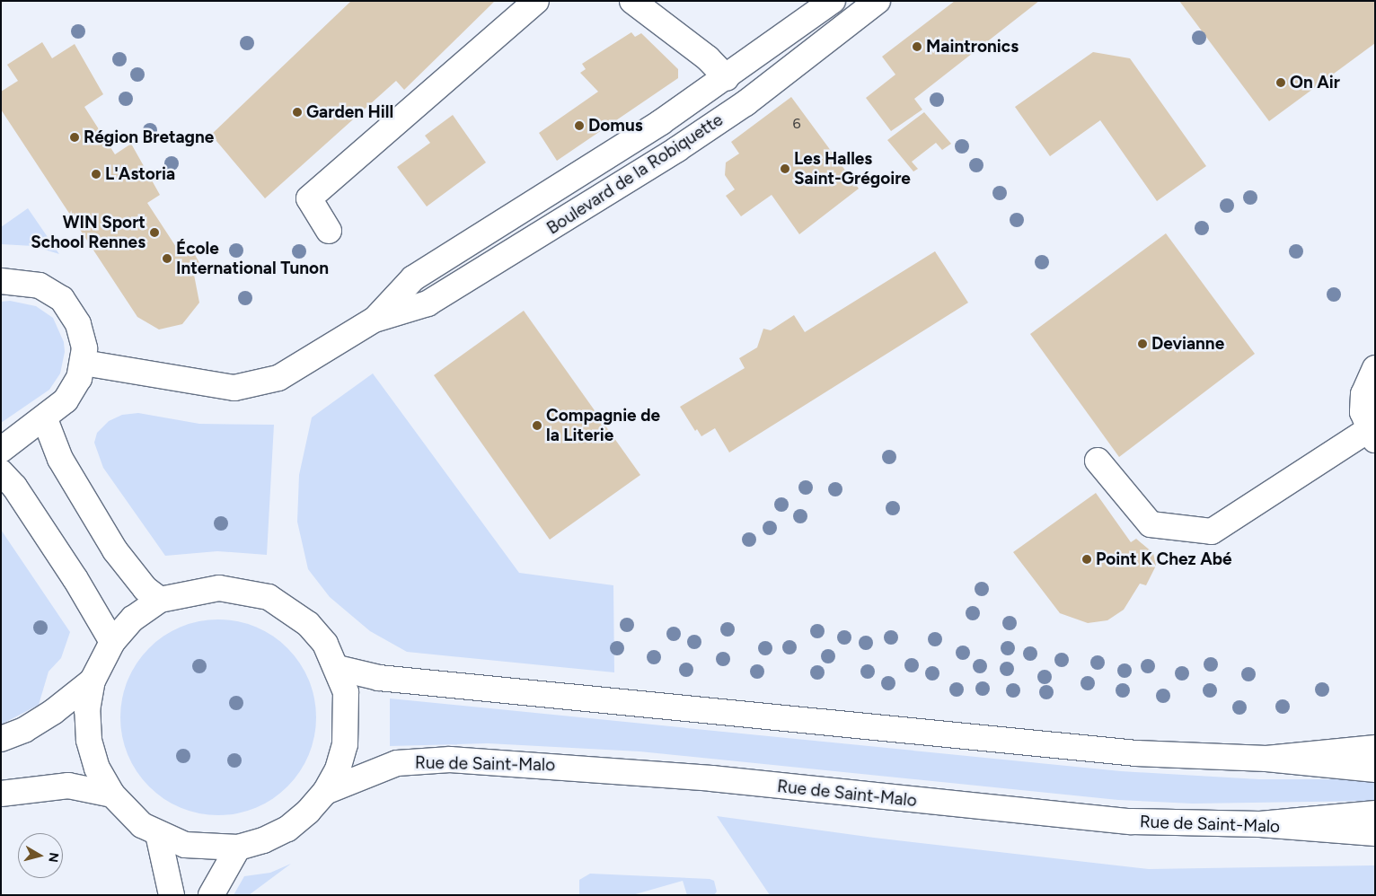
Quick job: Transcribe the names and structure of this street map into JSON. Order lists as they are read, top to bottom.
{
  "streets": {
    "main road": ["Boulevard de la Robiquette", "Rue de Saint-Malo"]
  },
  "places": [
    "Maintronics",
    "On Air",
    "Garden Hill",
    "Domus",
    "Région Bretagne",
    "Les Halles Saint-Grégoire",
    "L'Astoria",
    "WIN Sport School Rennes",
    "École International Tunon",
    "Devianne",
    "Compagnie de la Literie",
    "Point K Chez Abé"
  ],
  "house_numbers": ["6"],
  "north": "right"
}
